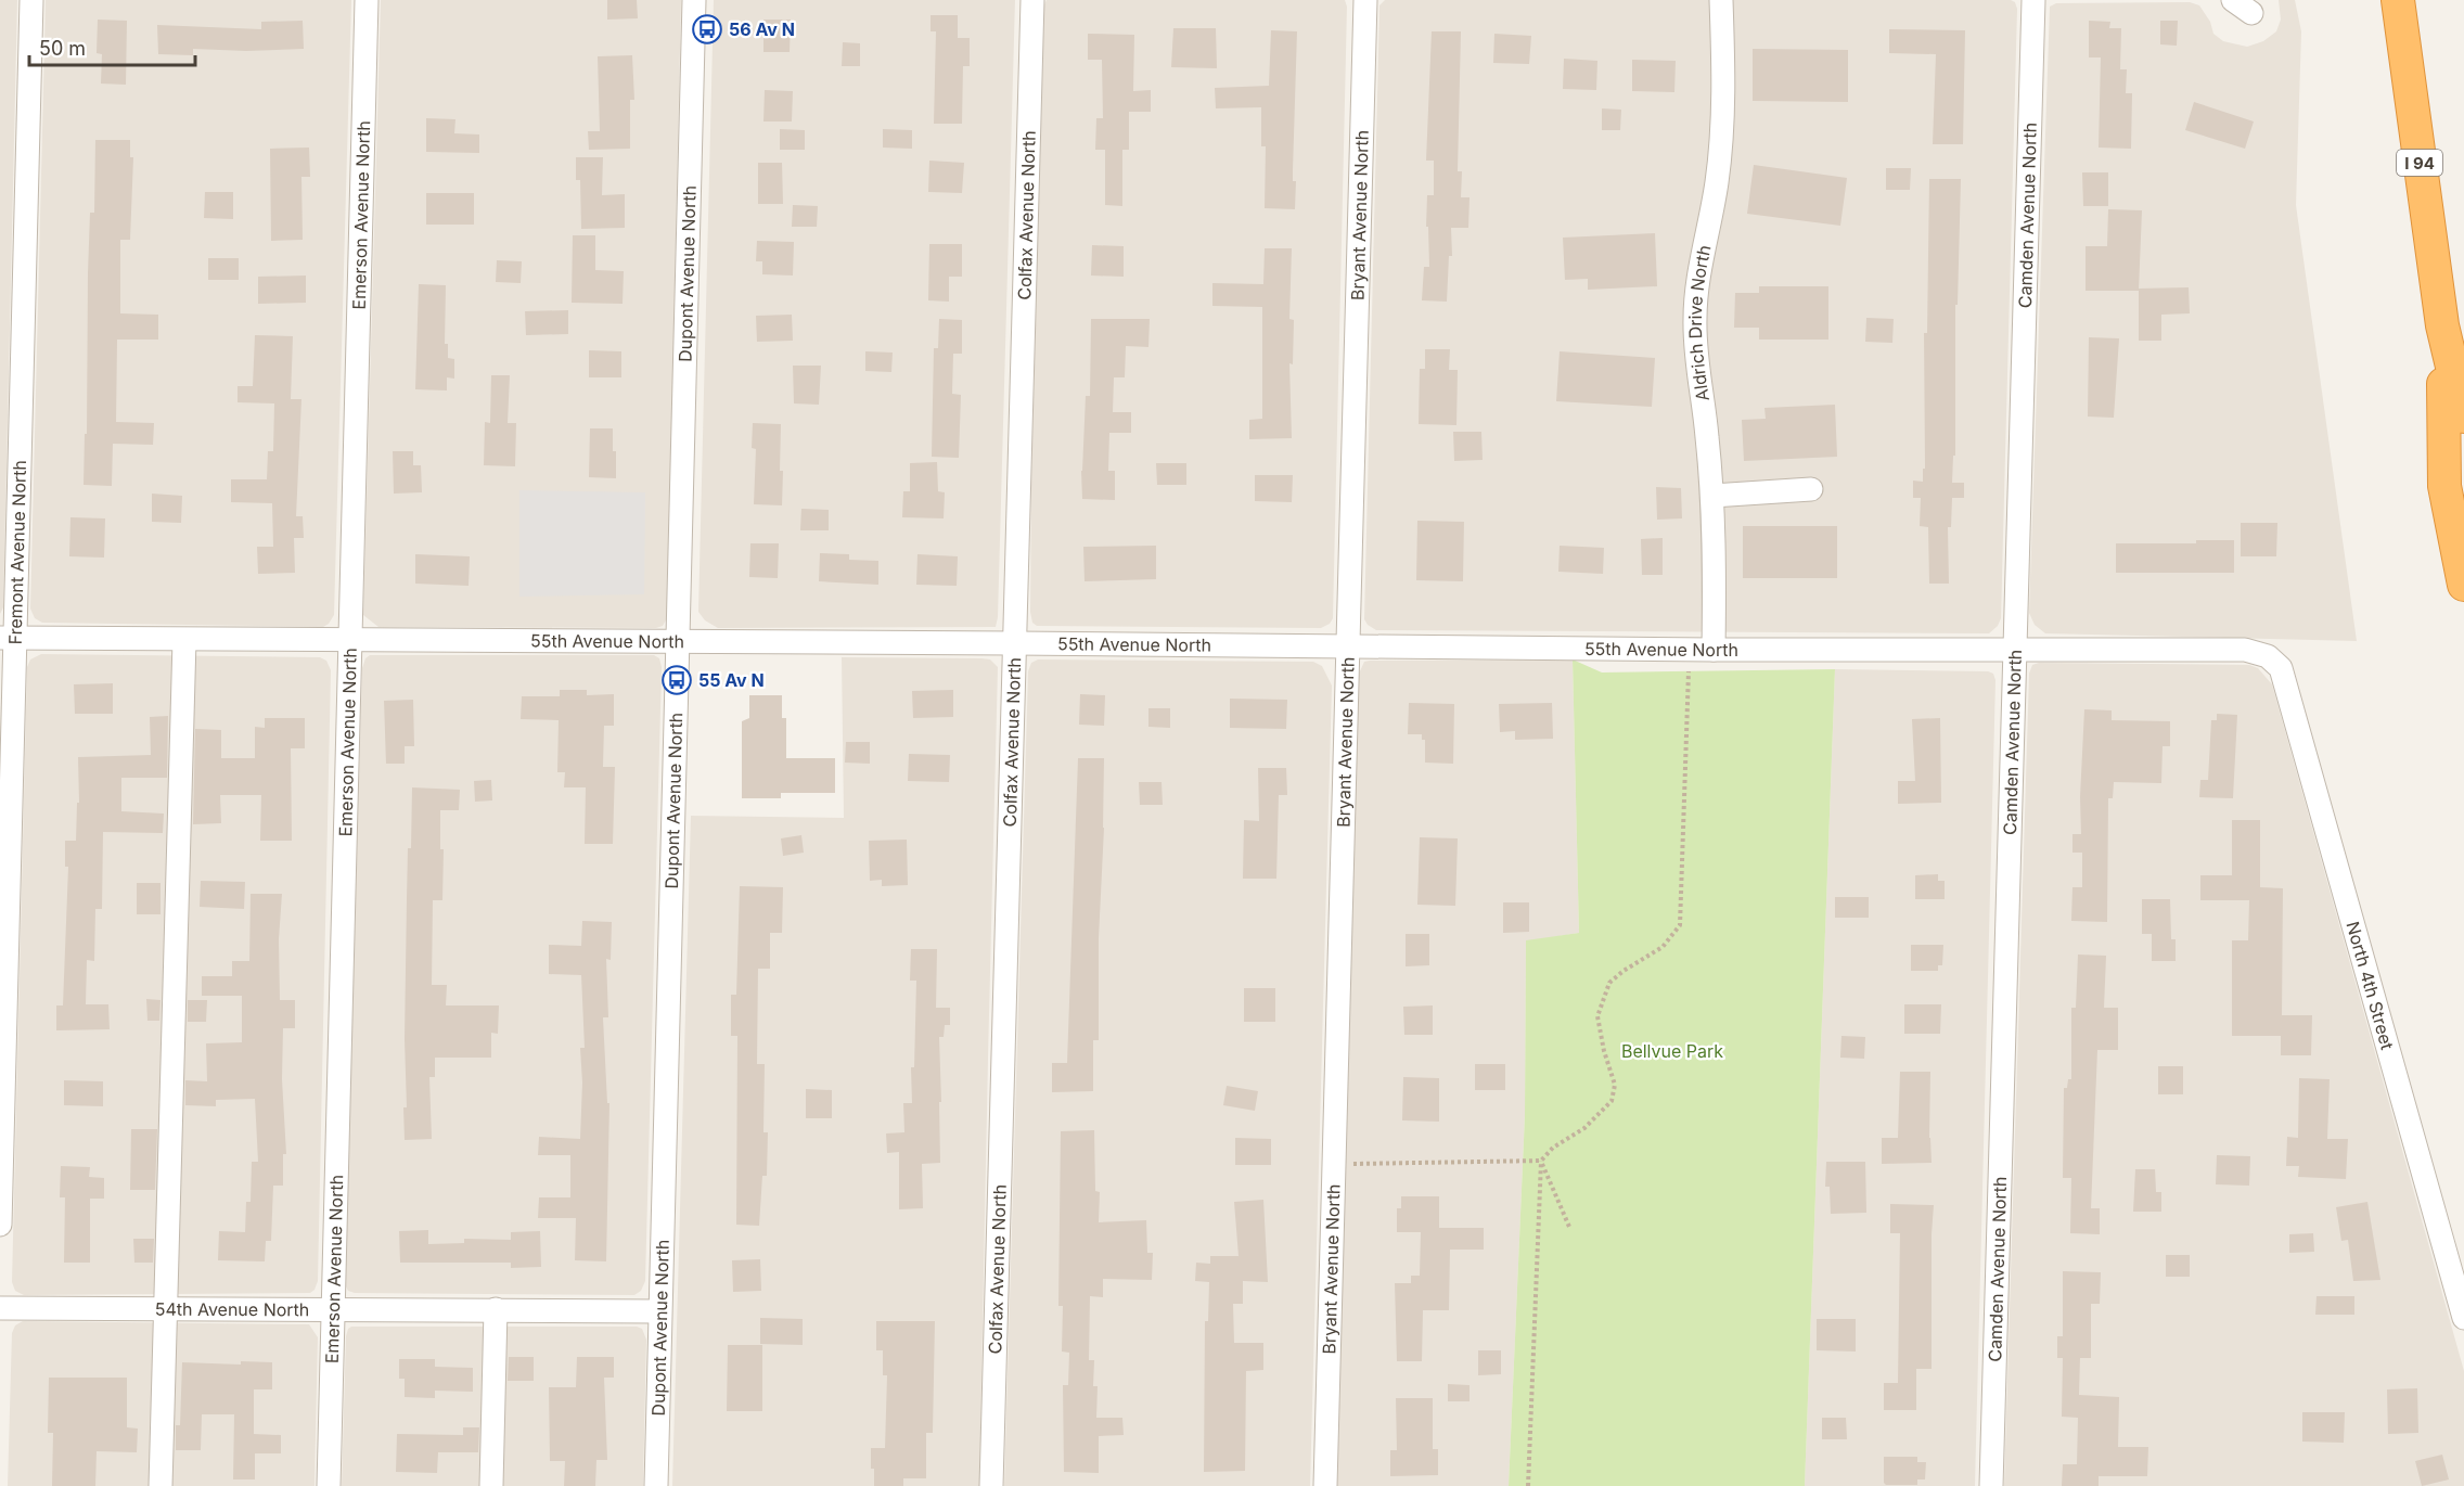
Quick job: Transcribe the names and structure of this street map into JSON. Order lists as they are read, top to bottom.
{
  "streets": {
    "highway": ["I 94"],
    "street": [
      "Emerson Avenue North",
      "Colfax Avenue North",
      "Bryant Avenue North",
      "Camden Avenue North",
      "Dupont Avenue North",
      "Aldrich Drive North",
      "Fremont Avenue North",
      "55th Avenue North",
      "North 4th Street",
      "54th Avenue North"
    ]
  },
  "crossings": [
    ["Emerson Avenue North", "55th Avenue North"],
    ["Emerson Avenue North", "54th Avenue North"],
    ["Colfax Avenue North", "55th Avenue North"],
    ["Bryant Avenue North", "55th Avenue North"],
    ["Camden Avenue North", "55th Avenue North"],
    ["Dupont Avenue North", "55th Avenue North"],
    ["Dupont Avenue North", "54th Avenue North"],
    ["Aldrich Drive North", "55th Avenue North"],
    ["Fremont Avenue North", "55th Avenue North"],
    ["55th Avenue North", "North 4th Street"]
  ],
  "parks": ["Bellvue Park"],
  "places": {
    "bus stop": ["56 Av N", "55 Av N"]
  },
  "scale_bar": "50 m"
}
